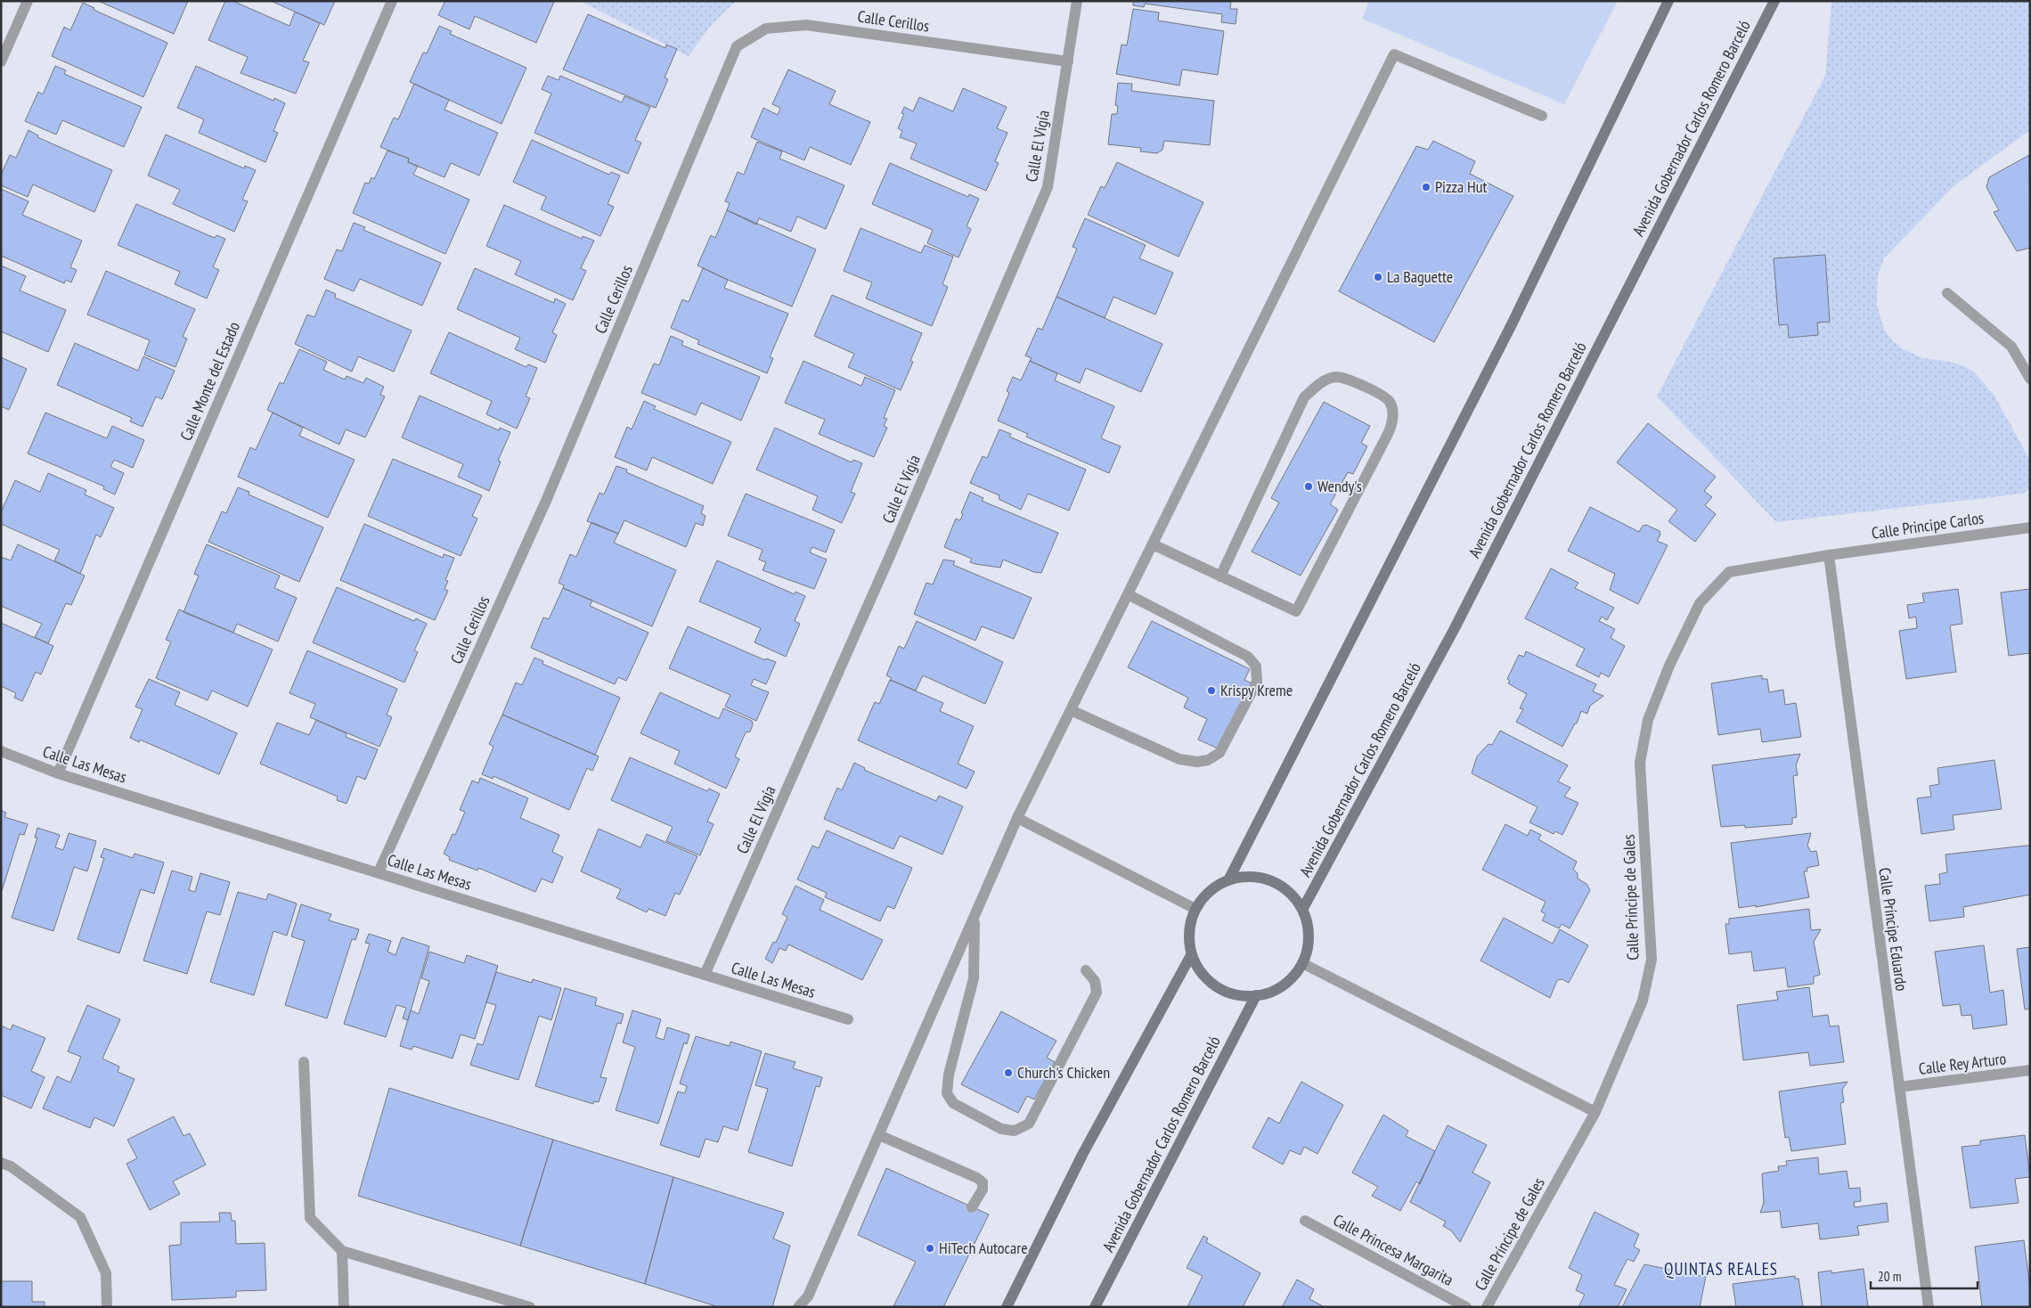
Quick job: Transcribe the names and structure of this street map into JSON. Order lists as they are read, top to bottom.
{
  "streets": {
    "main road": ["Avenida Gobernador Carlos Romero Barceló"],
    "street": [
      "Calle Cerillos",
      "Calle El Vigía",
      "Calle Monte del Estado",
      "Calle Principe Carlos",
      "Calle Las Mesas",
      "Calle Príncipe de Gales",
      "Calle Príncipe Eduardo",
      "Calle Rey Arturo",
      "Calle Princesa Margarita"
    ]
  },
  "crossings": [
    ["Calle Cerillos", "Calle El Vigía"],
    ["Calle Cerillos", "Calle Las Mesas"],
    ["Calle El Vigía", "Calle Las Mesas"],
    ["Calle Monte del Estado", "Calle Las Mesas"],
    ["Calle Principe Carlos", "Calle Príncipe de Gales"],
    ["Calle Principe Carlos", "Calle Príncipe Eduardo"],
    ["Calle Príncipe de Gales", "Calle Príncipe Eduardo"],
    ["Calle Príncipe Eduardo", "Calle Rey Arturo"]
  ],
  "districts": ["QUINTAS REALES"],
  "places": [
    "Pizza Hut",
    "La Baguette",
    "Wendy's",
    "Krispy Kreme",
    "Church's Chicken",
    "HiTech Autocare"
  ],
  "scale_bar": "20 m"
}
